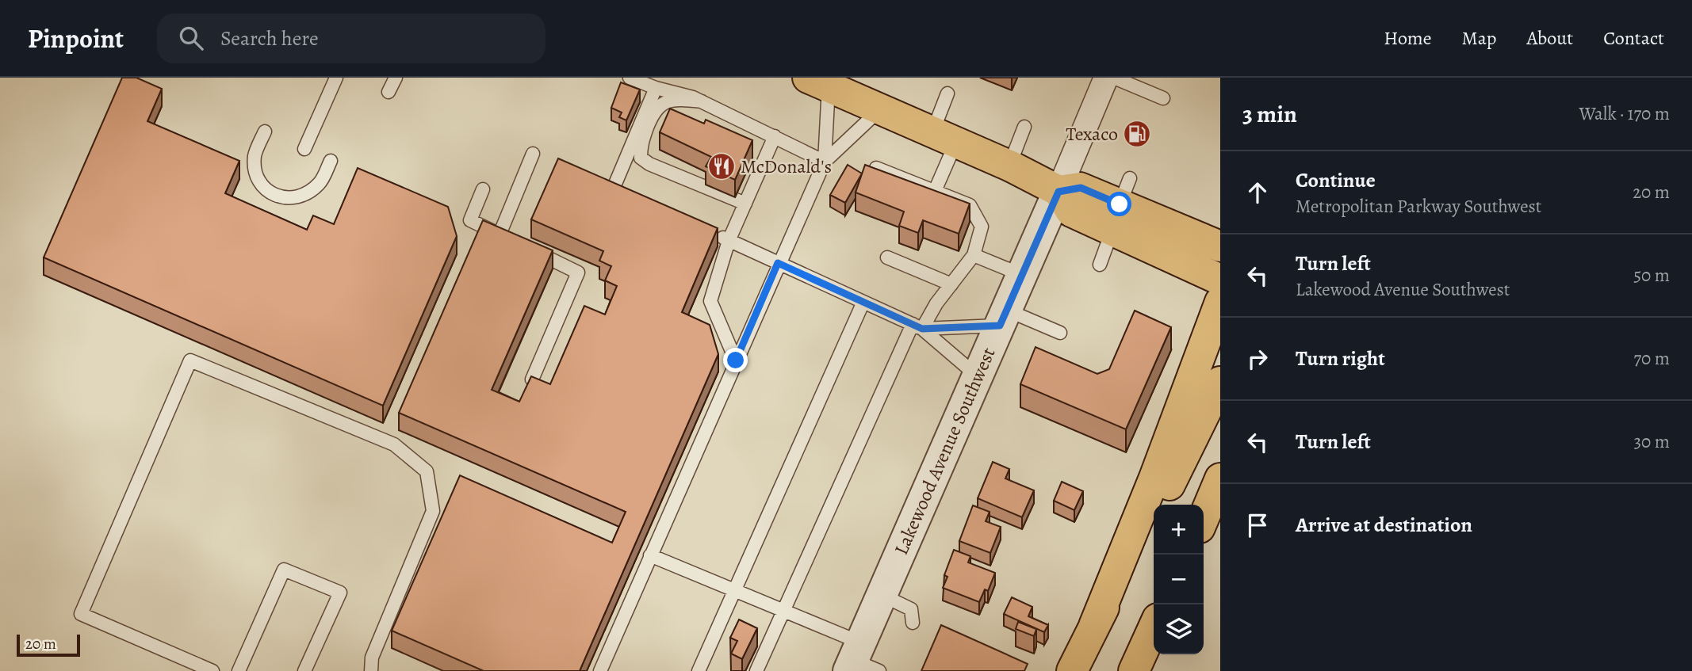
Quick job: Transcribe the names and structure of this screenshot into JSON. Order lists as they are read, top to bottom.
{
  "streets": {
    "street": ["Lakewood Avenue Southwest"]
  },
  "places": {
    "fuel station": ["Texaco"],
    "restaurant": ["McDonald's"]
  },
  "scale_bar": "20 m",
  "page": {
    "header": "Pinpoint",
    "search": "Search here",
    "nav": [
      "Home",
      "Map",
      "About",
      "Contact"
    ],
    "heading": ["3 min", "Walk · 170 m"],
    "list": [
      ["Continue", "Metropolitan Parkway Southwest", "20 m"],
      ["Turn left", "Lakewood Avenue Southwest", "50 m"],
      ["Turn right", "70 m"],
      ["Turn left", "30 m"],
      "Arrive at destination"
    ],
    "map_buttons": ["+", "−"],
    "scale": "20 m"
  }
}
